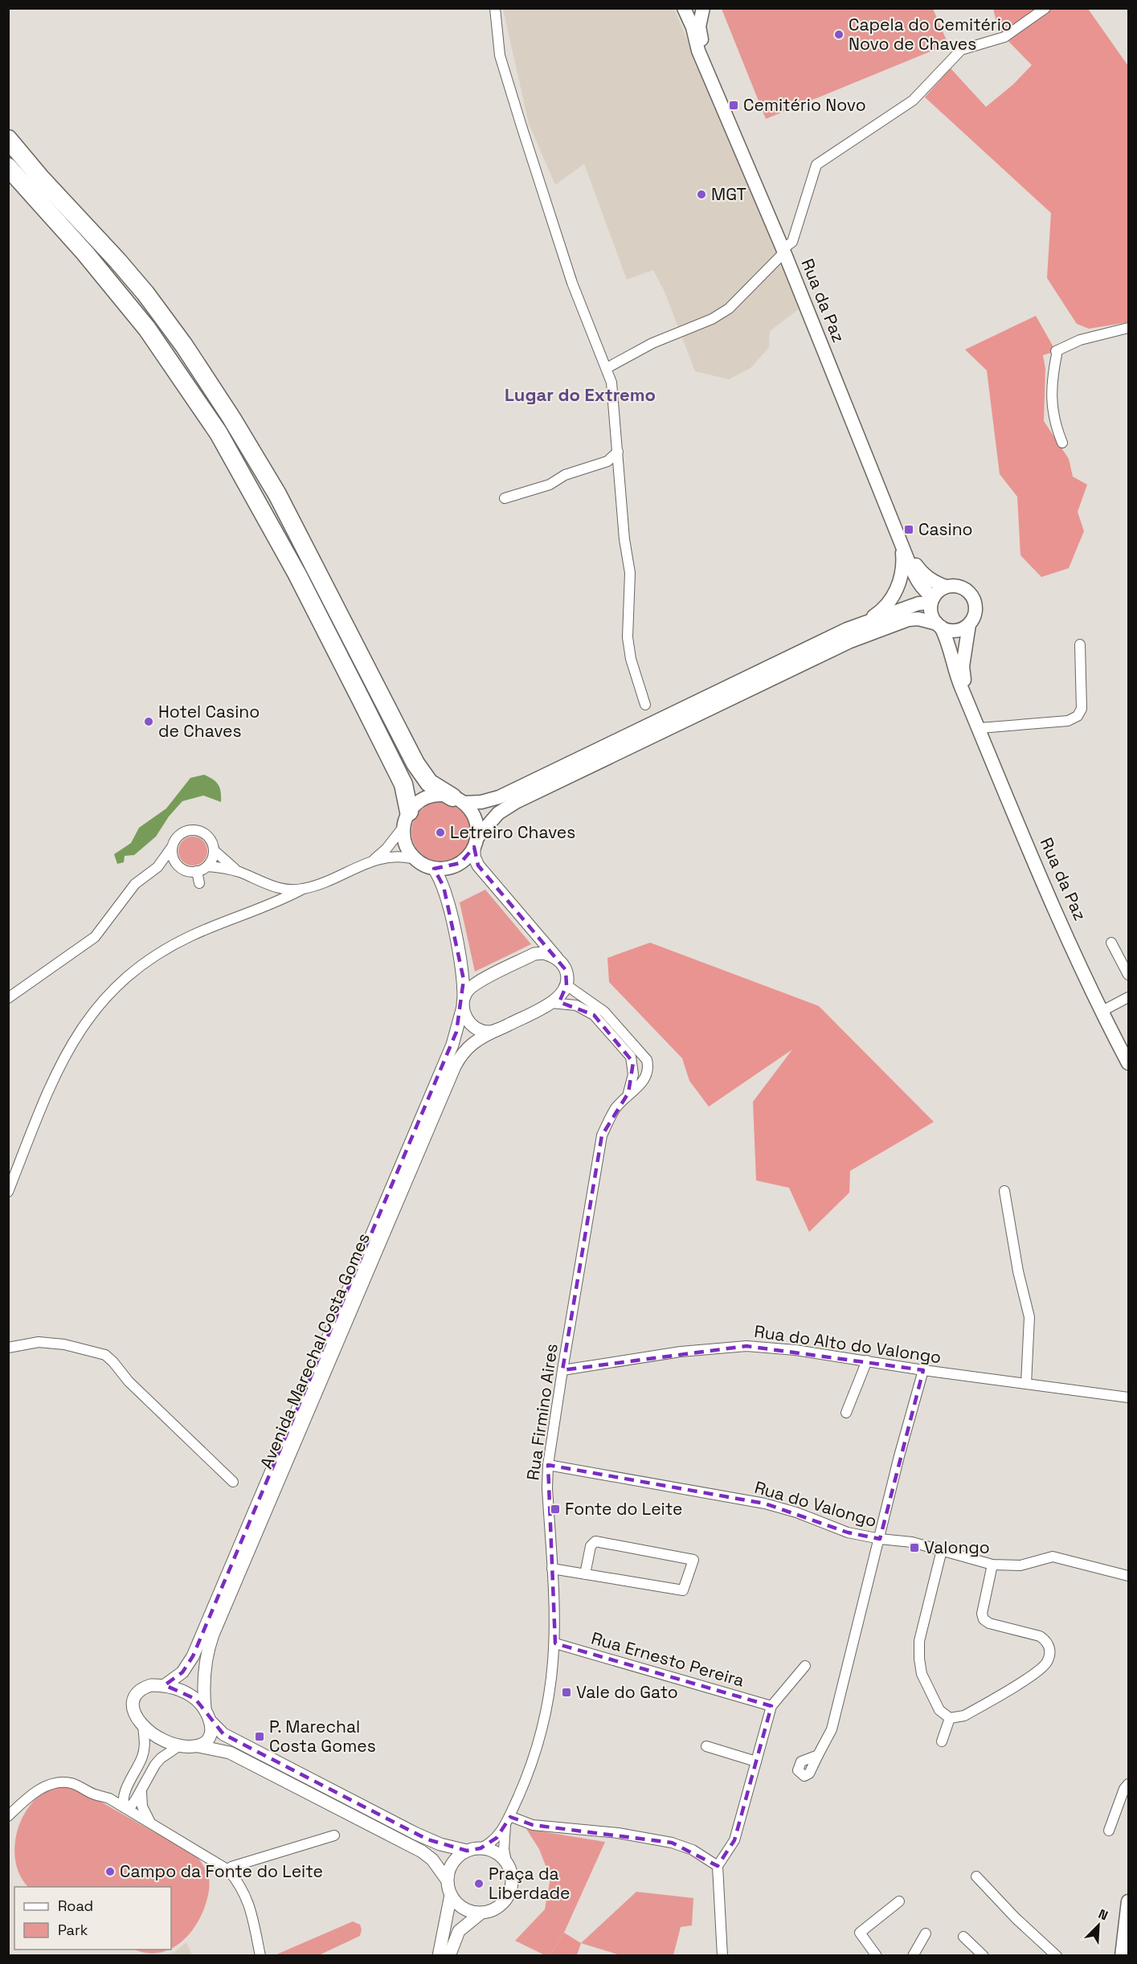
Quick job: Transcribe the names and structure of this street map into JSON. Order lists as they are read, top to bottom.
{
  "streets": {
    "main road": ["Rua da Paz"],
    "street": [
      "Rua do Alto do Valongo",
      "Avenida Marechal Costa Gomes",
      "Rua Firmino Aires",
      "Rua do Valongo",
      "Rua Ernesto Pereira"
    ]
  },
  "crossings": [
    ["Rua do Alto do Valongo", "Rua Firmino Aires"],
    ["Rua Firmino Aires", "Rua do Valongo"],
    ["Rua Firmino Aires", "Rua Ernesto Pereira"]
  ],
  "districts": ["Lugar do Extremo"],
  "places": {
    "other": [
      "Capela do Cemitério Novo de Chaves",
      "MGT",
      "Hotel Casino de Chaves",
      "Letreiro Chaves",
      "Campo da Fonte do Leite",
      "Praça da Liberdade"
    ],
    "transit": [
      "Cemitério Novo",
      "Casino",
      "Fonte do Leite",
      "Valongo",
      "Vale do Gato",
      "P. Marechal Costa Gomes"
    ]
  },
  "legend": ["Road", "Park"],
  "north": "top right"
}
